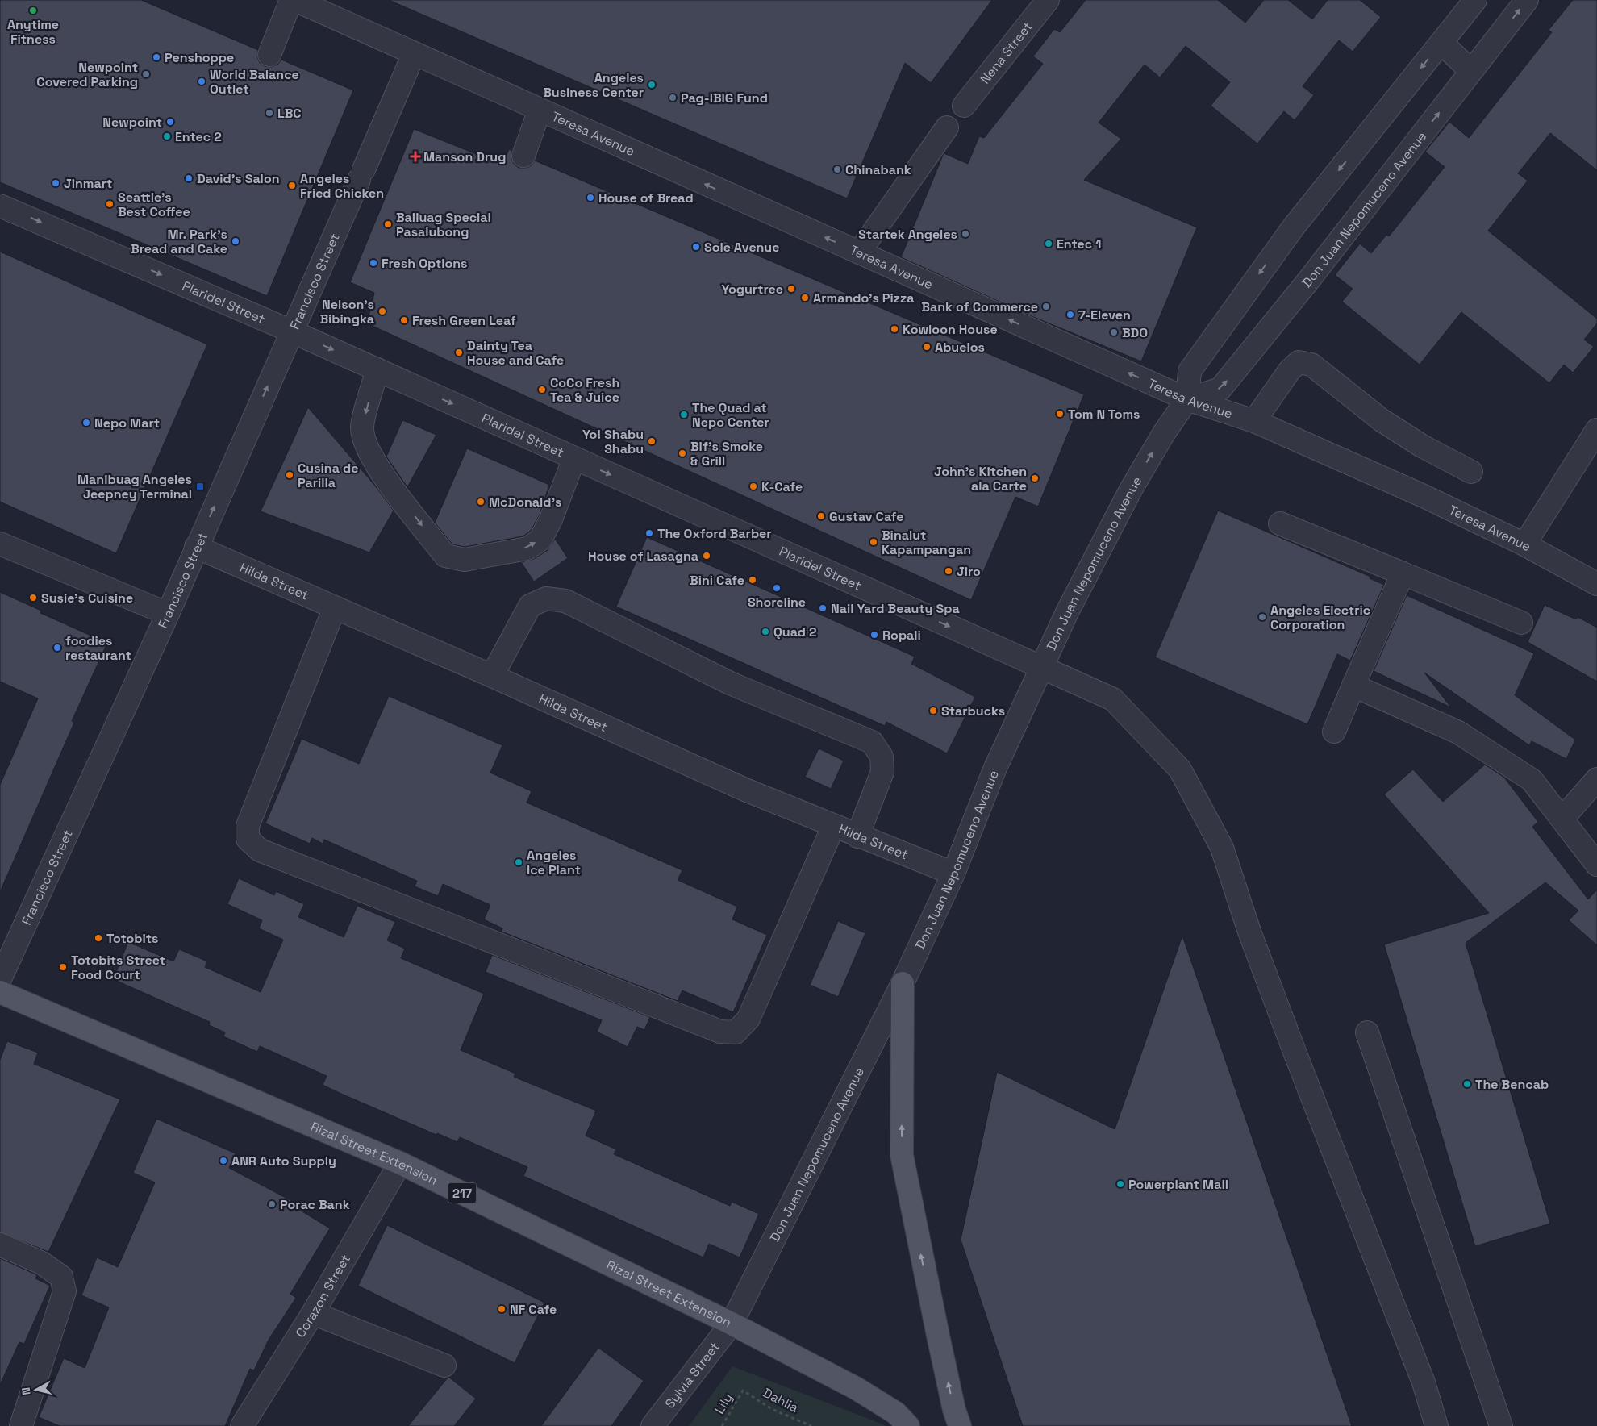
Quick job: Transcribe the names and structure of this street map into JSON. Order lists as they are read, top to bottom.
{
  "streets": {
    "main road": ["Rizal Street Extension", "217"],
    "street": [
      "Nena Street",
      "Teresa Avenue",
      "Don Juan Nepomuceno Avenue",
      "Francisco Street",
      "Plaridel Street",
      "Hilda Street",
      "Corazon Street",
      "Sylvia Street"
    ],
    "path": ["Dahlia", "Lily"]
  },
  "crossings": [
    ["Teresa Avenue", "Don Juan Nepomuceno Avenue"],
    ["Teresa Avenue", "Francisco Street"],
    ["Don Juan Nepomuceno Avenue", "Plaridel Street"],
    ["Don Juan Nepomuceno Avenue", "Hilda Street"],
    ["Don Juan Nepomuceno Avenue", "Rizal Street Extension"],
    ["Don Juan Nepomuceno Avenue", "Sylvia Street"],
    ["Francisco Street", "Plaridel Street"],
    ["Francisco Street", "Hilda Street"],
    ["Rizal Street Extension", "Corazon Street"],
    ["Rizal Street Extension", "Sylvia Street"],
    ["Dahlia", "Lily"]
  ],
  "one_way": ["Teresa Avenue", "Plaridel Street"],
  "places": {
    "other": [
      "Anytime Fitness",
      "Penshoppe",
      "Newpoint Covered Parking",
      "World Balance Outlet",
      "Angeles Business Center",
      "Pag-IBIG Fund",
      "LBC",
      "Newpoint",
      "Entec 2",
      "Chinabank",
      "David's Salon",
      "Jinmart",
      "Angeles Fried Chicken",
      "House of Bread",
      "Seattle's Best Coffee",
      "Baliuag Special Pasalubong",
      "Startek Angeles",
      "Mr. Park's Bread and Cake",
      "Entec 1",
      "Sole Avenue",
      "Fresh Options",
      "Yogurtree",
      "Armando's Pizza",
      "Bank of Commerce",
      "Nelson's Bibingka",
      "7-Eleven",
      "Fresh Green Leaf",
      "Kowloon House",
      "BDO",
      "Abuelos",
      "Dainty Tea House and Cafe",
      "CoCo Fresh Tea & Juice",
      "Tom N Toms",
      "The Quad at Nepo Center",
      "Nepo Mart",
      "Yo! Shabu Shabu",
      "Bif's Smoke & Grill",
      "Cusina de Parilla",
      "John's Kitchen ala Carte",
      "K-Cafe",
      "McDonald's",
      "Gustav Cafe",
      "The Oxford Barber",
      "Binalut Kapampangan",
      "House of Lasagna",
      "Jiro",
      "Bini Cafe",
      "Shoreline",
      "Susie's Cuisine",
      "Nail Yard Beauty Spa",
      "Angeles Electric Corporation",
      "Quad 2",
      "Ropali",
      "foodies restaurant",
      "Starbucks",
      "Angeles Ice Plant",
      "Totobits",
      "Totobits Street Food Court",
      "The Bencab",
      "ANR Auto Supply",
      "Powerplant Mall",
      "Porac Bank",
      "NF Cafe"
    ],
    "health": ["Manson Drug"],
    "transit": ["Manibuag Angeles Jeepney Terminal"]
  },
  "north": "left"
}
